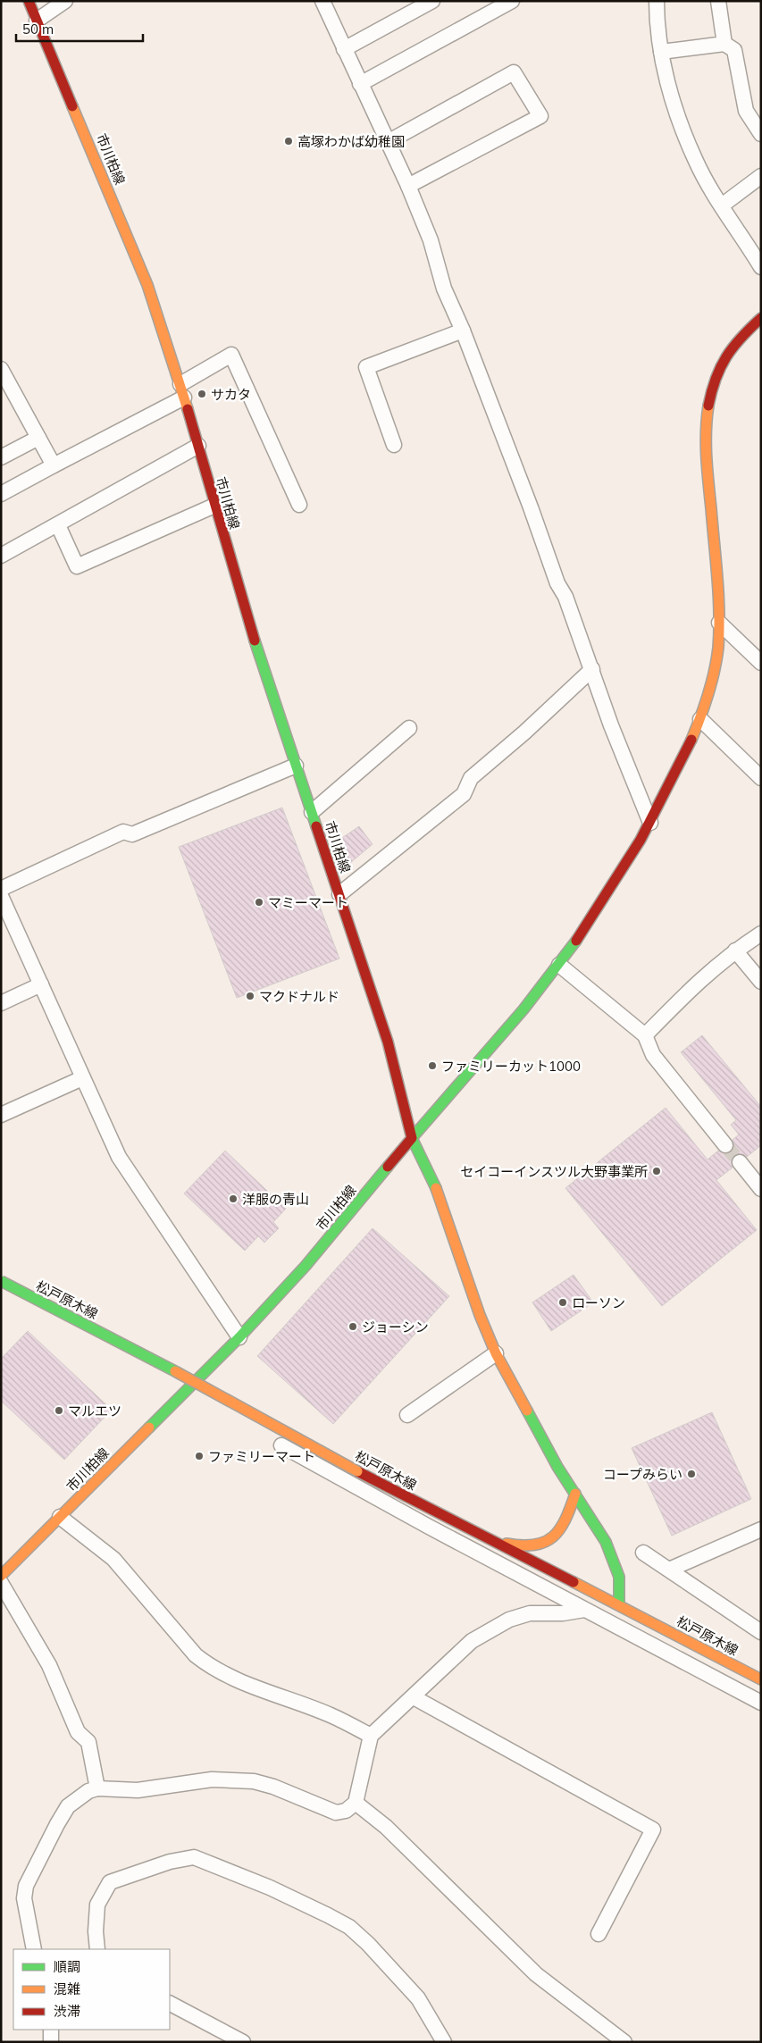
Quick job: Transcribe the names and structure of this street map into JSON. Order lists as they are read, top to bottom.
{
  "streets": {
    "main road": ["市川柏線", "松戸原木線"]
  },
  "places": [
    "高塚わかば幼稚園",
    "サカタ",
    "マミーマート",
    "マクドナルド",
    "ファミリーカット1000",
    "セイコーインスツル大野事業所",
    "洋服の青山",
    "ローソン",
    "ジョーシン",
    "マルエツ",
    "ファミリーマート",
    "コープみらい"
  ],
  "legend": ["順調", "混雑", "渋滞"],
  "scale_bar": "50 m"
}
